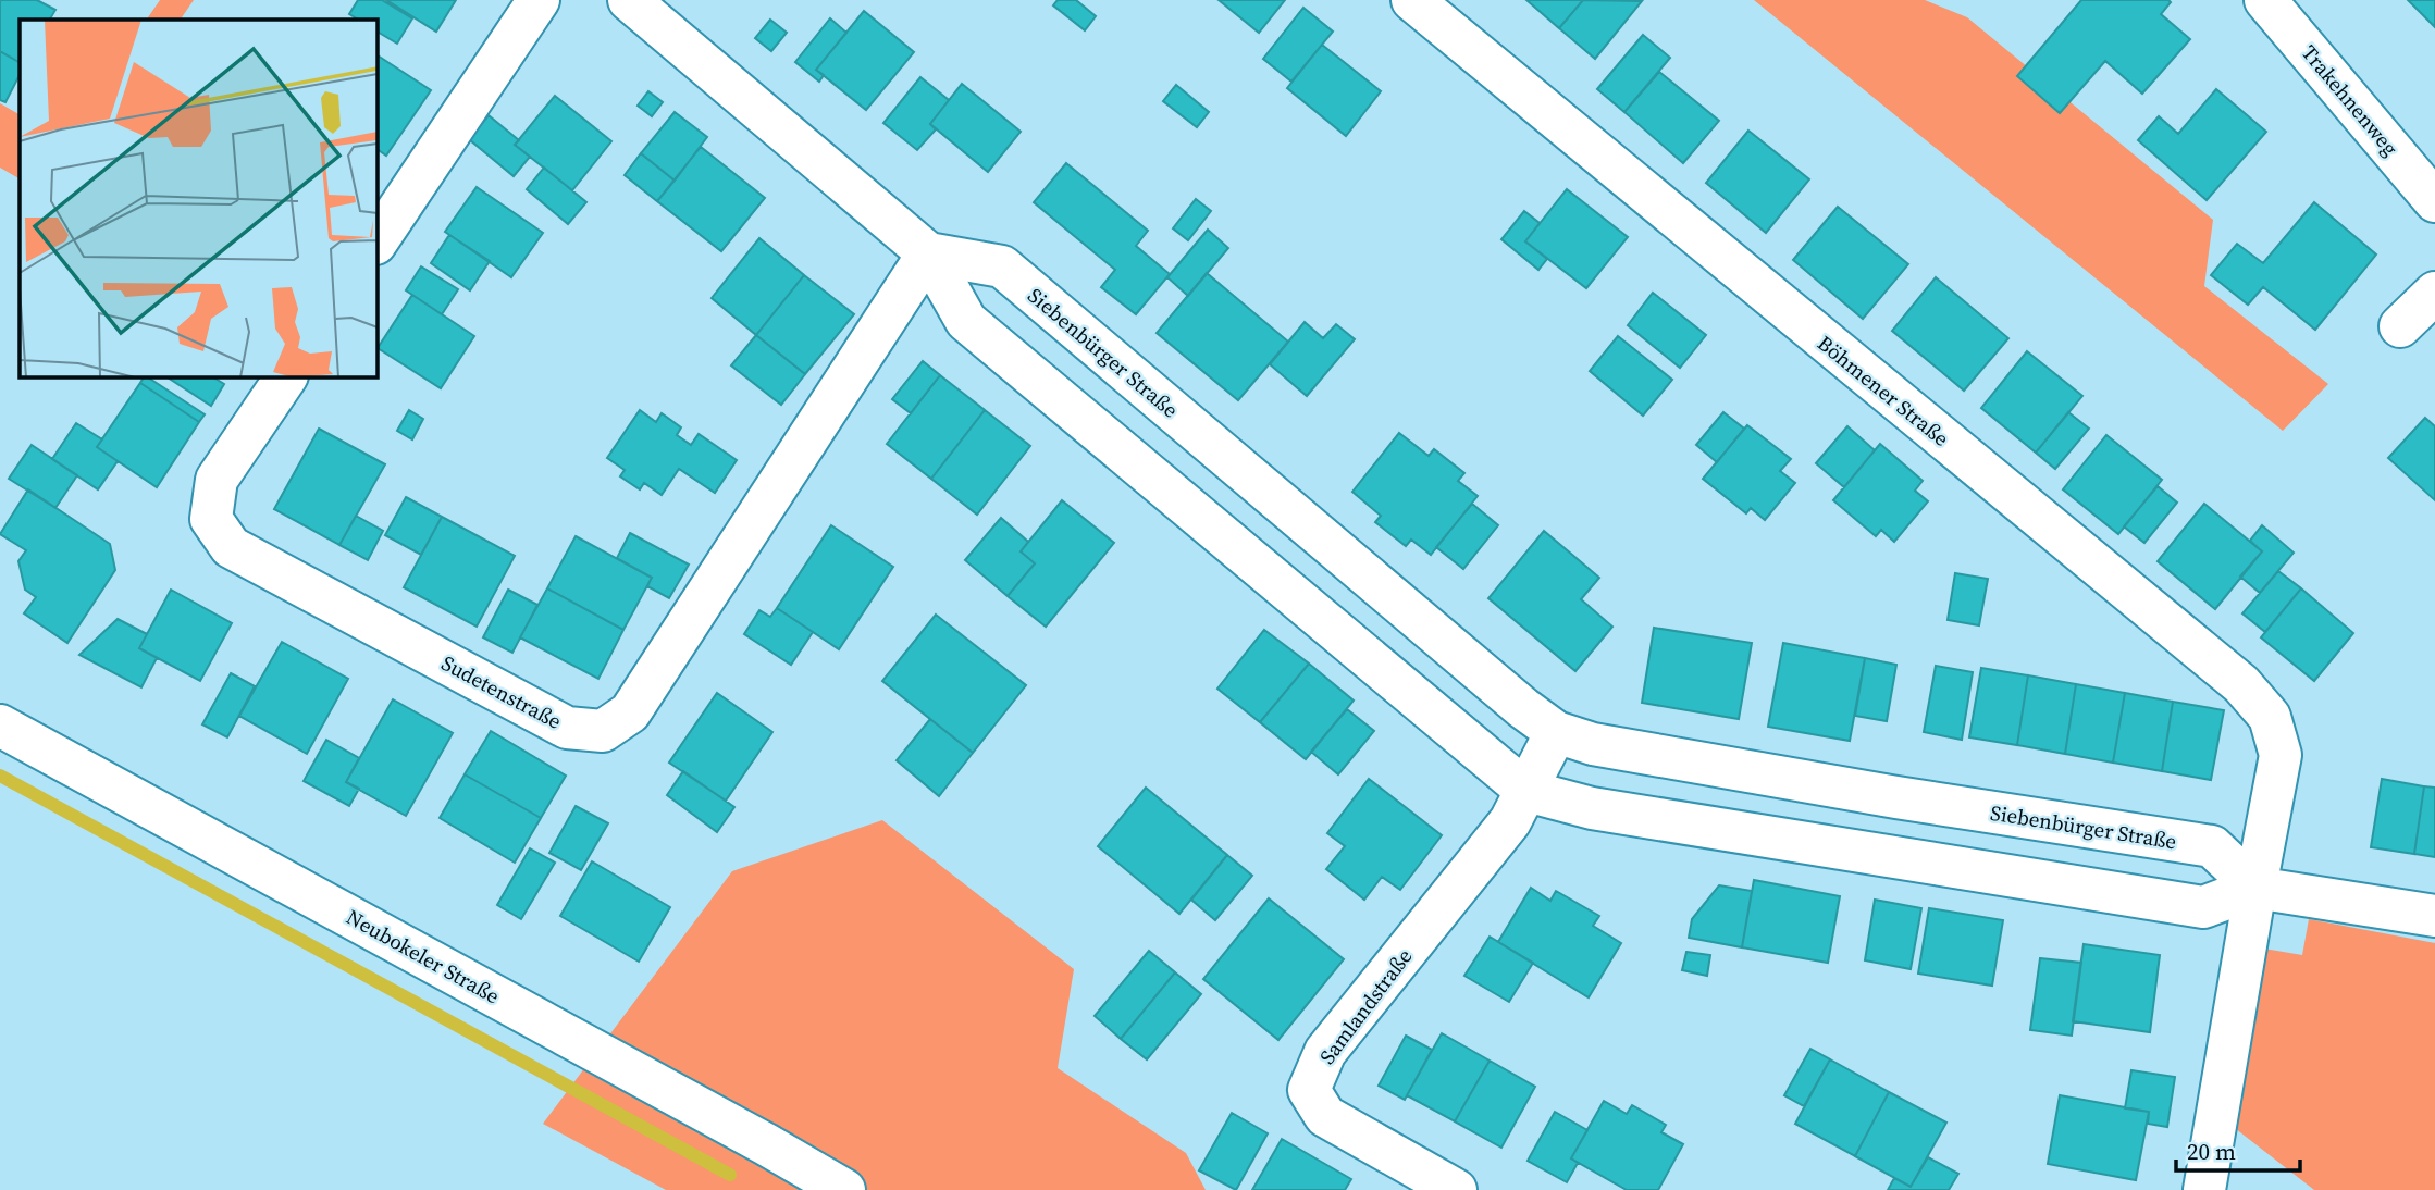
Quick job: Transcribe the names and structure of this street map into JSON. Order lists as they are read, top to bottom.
{
  "streets": {
    "street": [
      "Trakehnenweg",
      "Siebenbürger Straße",
      "Böhmener Straße",
      "Sudetenstraße",
      "Neubokeler Straße",
      "Samlandstraße"
    ]
  },
  "crossings": [
    ["Siebenbürger Straße", "Böhmener Straße"],
    ["Siebenbürger Straße", "Sudetenstraße"]
  ],
  "scale_bar": "20 m"
}
